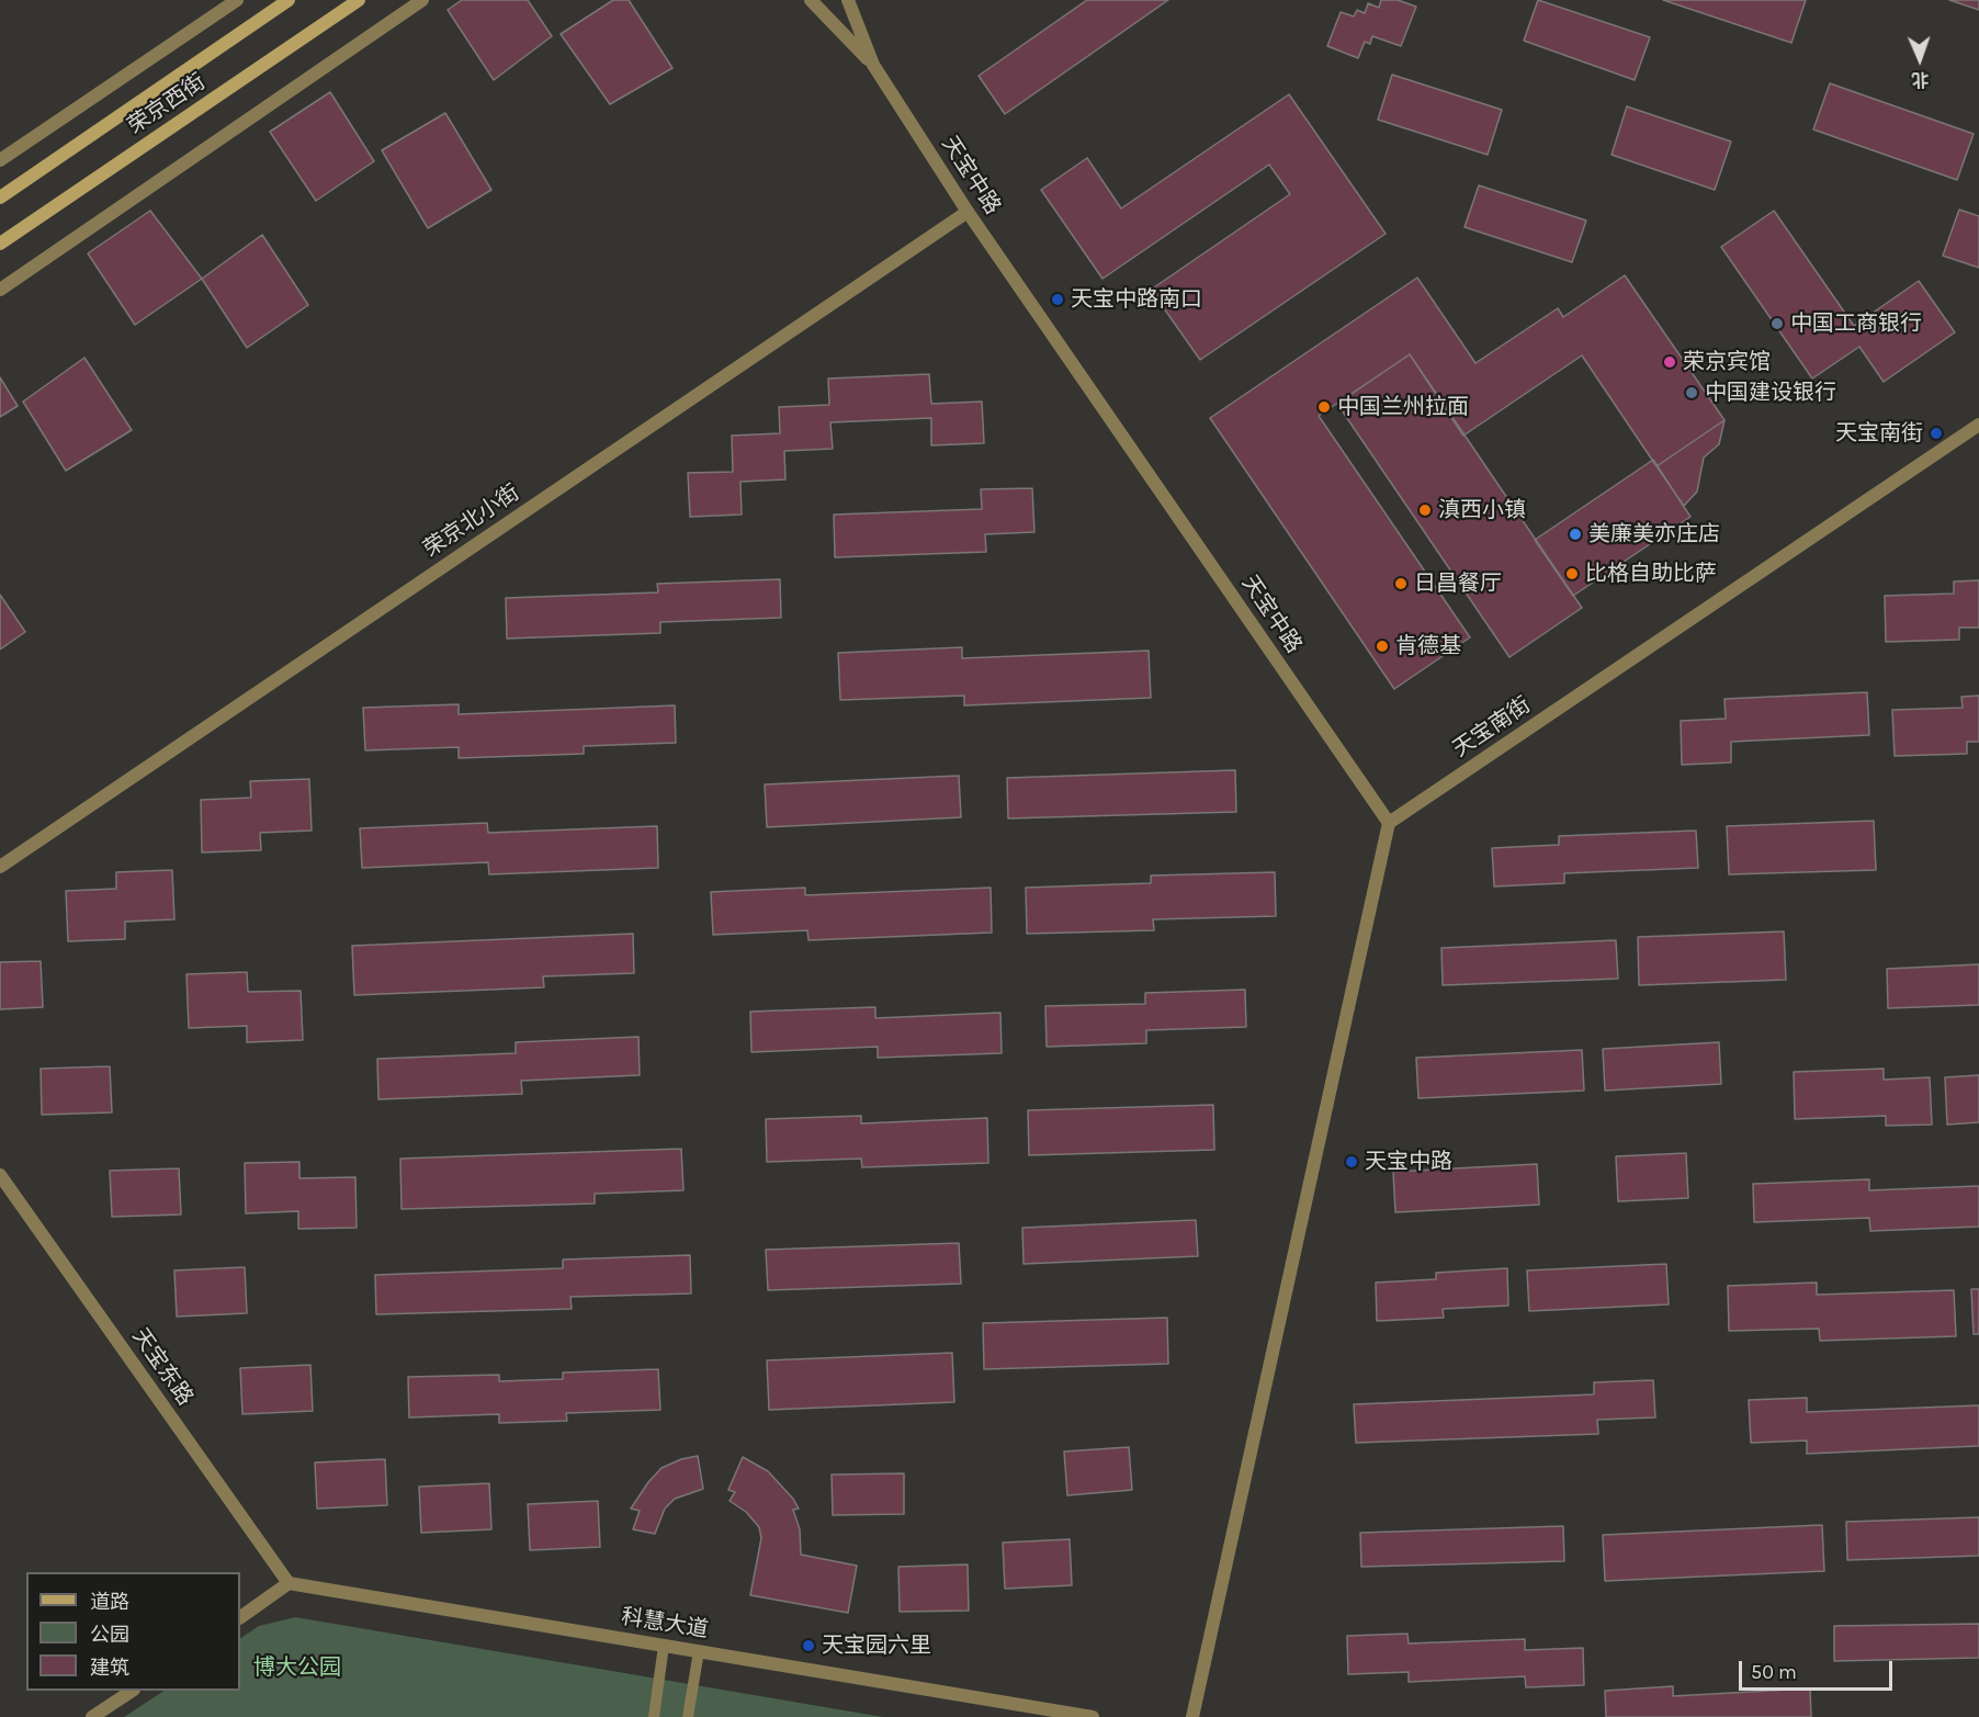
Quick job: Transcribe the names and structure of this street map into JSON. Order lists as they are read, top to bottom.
{
  "streets": {
    "main road": ["荣京西街"],
    "street": [
      "天宝中路",
      "荣京北小街",
      "天宝南街",
      "天宝东路",
      "科慧大道"
    ]
  },
  "crossings": [
    ["天宝中路", "荣京北小街"],
    ["天宝中路", "天宝南街"],
    ["天宝东路", "科慧大道"]
  ],
  "parks": ["博大公园"],
  "places": [
    "天宝中路南口",
    "中国工商银行",
    "荣京宾馆",
    "中国建设银行",
    "中国兰州拉面",
    "天宝南街",
    "滇西小镇",
    "美廉美亦庄店",
    "比格自助比萨",
    "日昌餐厅",
    "肯德基",
    "天宝中路",
    "天宝园六里"
  ],
  "legend": ["道路", "公园", "建筑"],
  "scale_bar": "50 m",
  "north": "bottom"
}
